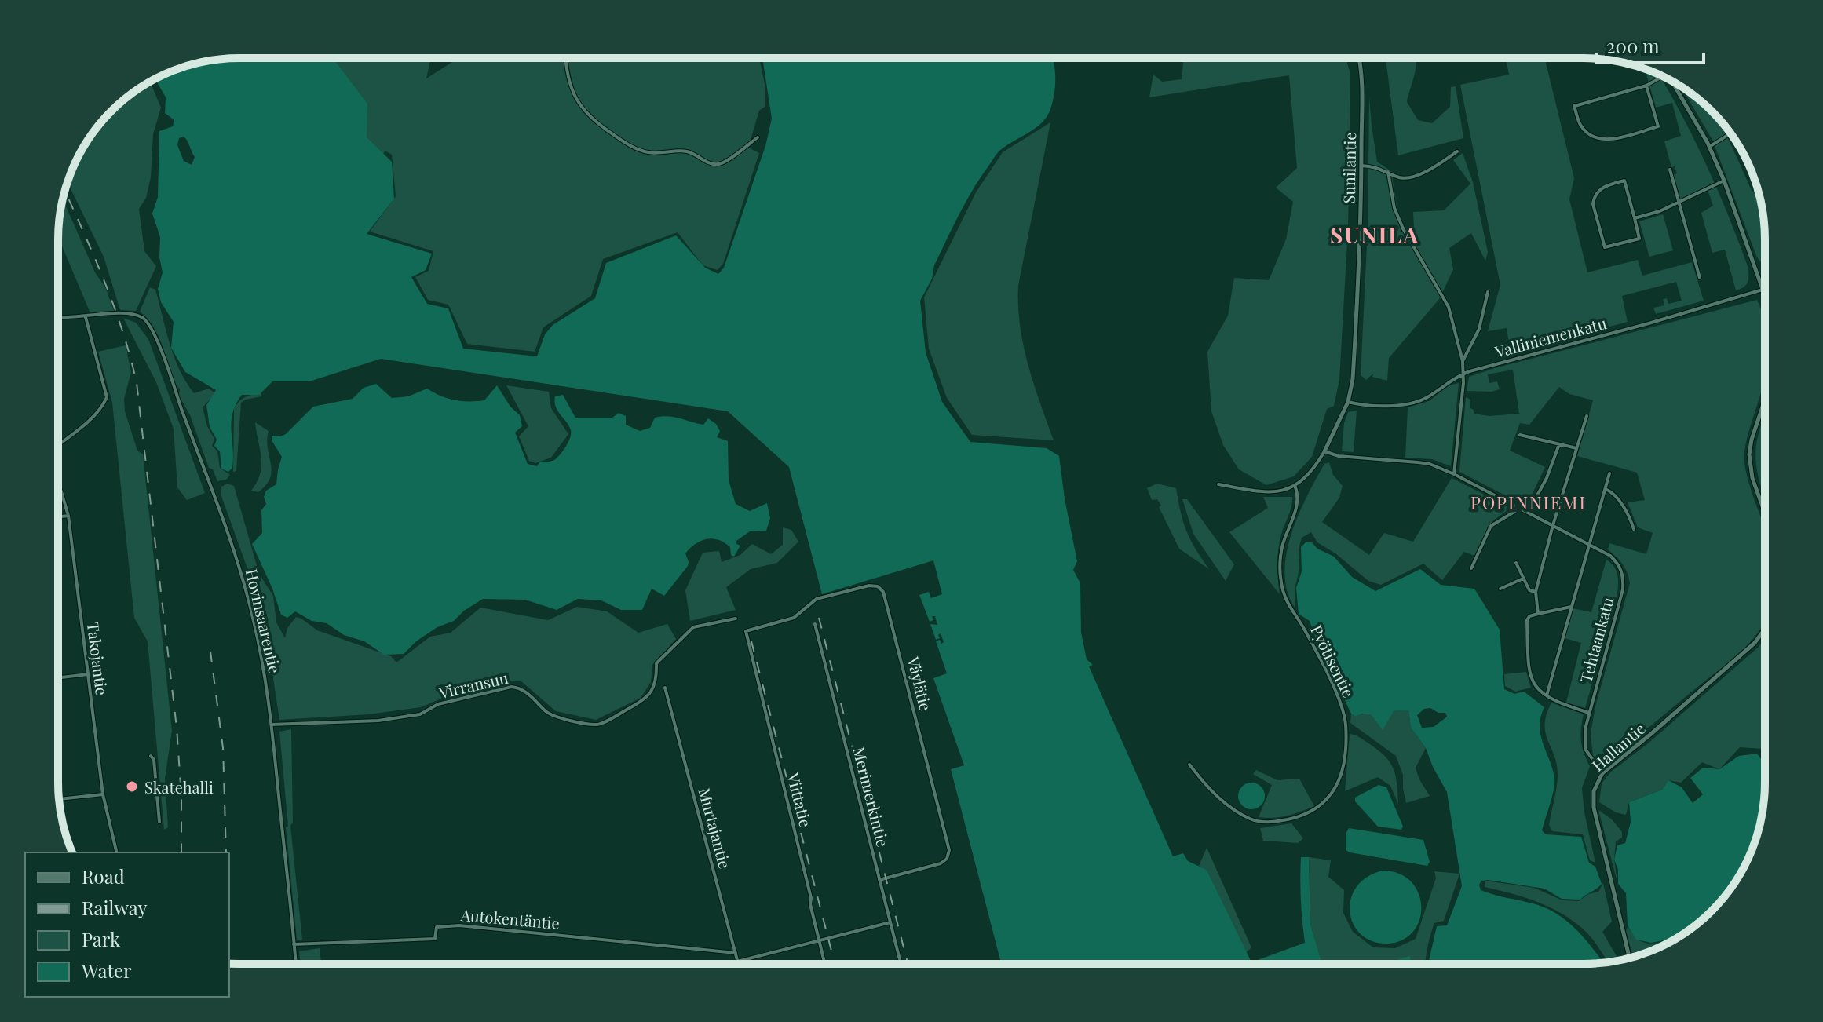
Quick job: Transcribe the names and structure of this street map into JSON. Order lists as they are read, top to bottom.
{
  "streets": {
    "street": [
      "Sunilantie",
      "Valliniemenkatu",
      "Hovinsaarentie",
      "Tehtaankatu",
      "Takojantie",
      "Pyötisentie",
      "Väylätie",
      "Virransuu",
      "Hallantie",
      "Merimerkintie",
      "Viittatie",
      "Murtajantie",
      "Autokentäntie"
    ]
  },
  "crossings": [
    ["Sunilantie", "Valliniemenkatu"],
    ["Sunilantie", "Tehtaankatu"],
    ["Hovinsaarentie", "Virransuu"],
    ["Hovinsaarentie", "Autokentäntie"],
    ["Tehtaankatu", "Hallantie"],
    ["Väylätie", "Merimerkintie"],
    ["Väylätie", "Viittatie"],
    ["Murtajantie", "Autokentäntie"]
  ],
  "districts": ["SUNILA", "POPINNIEMI"],
  "places": ["Skatehalli"],
  "legend": [
    "Road",
    "Railway",
    "Park",
    "Water"
  ],
  "scale_bar": "200 m"
}
